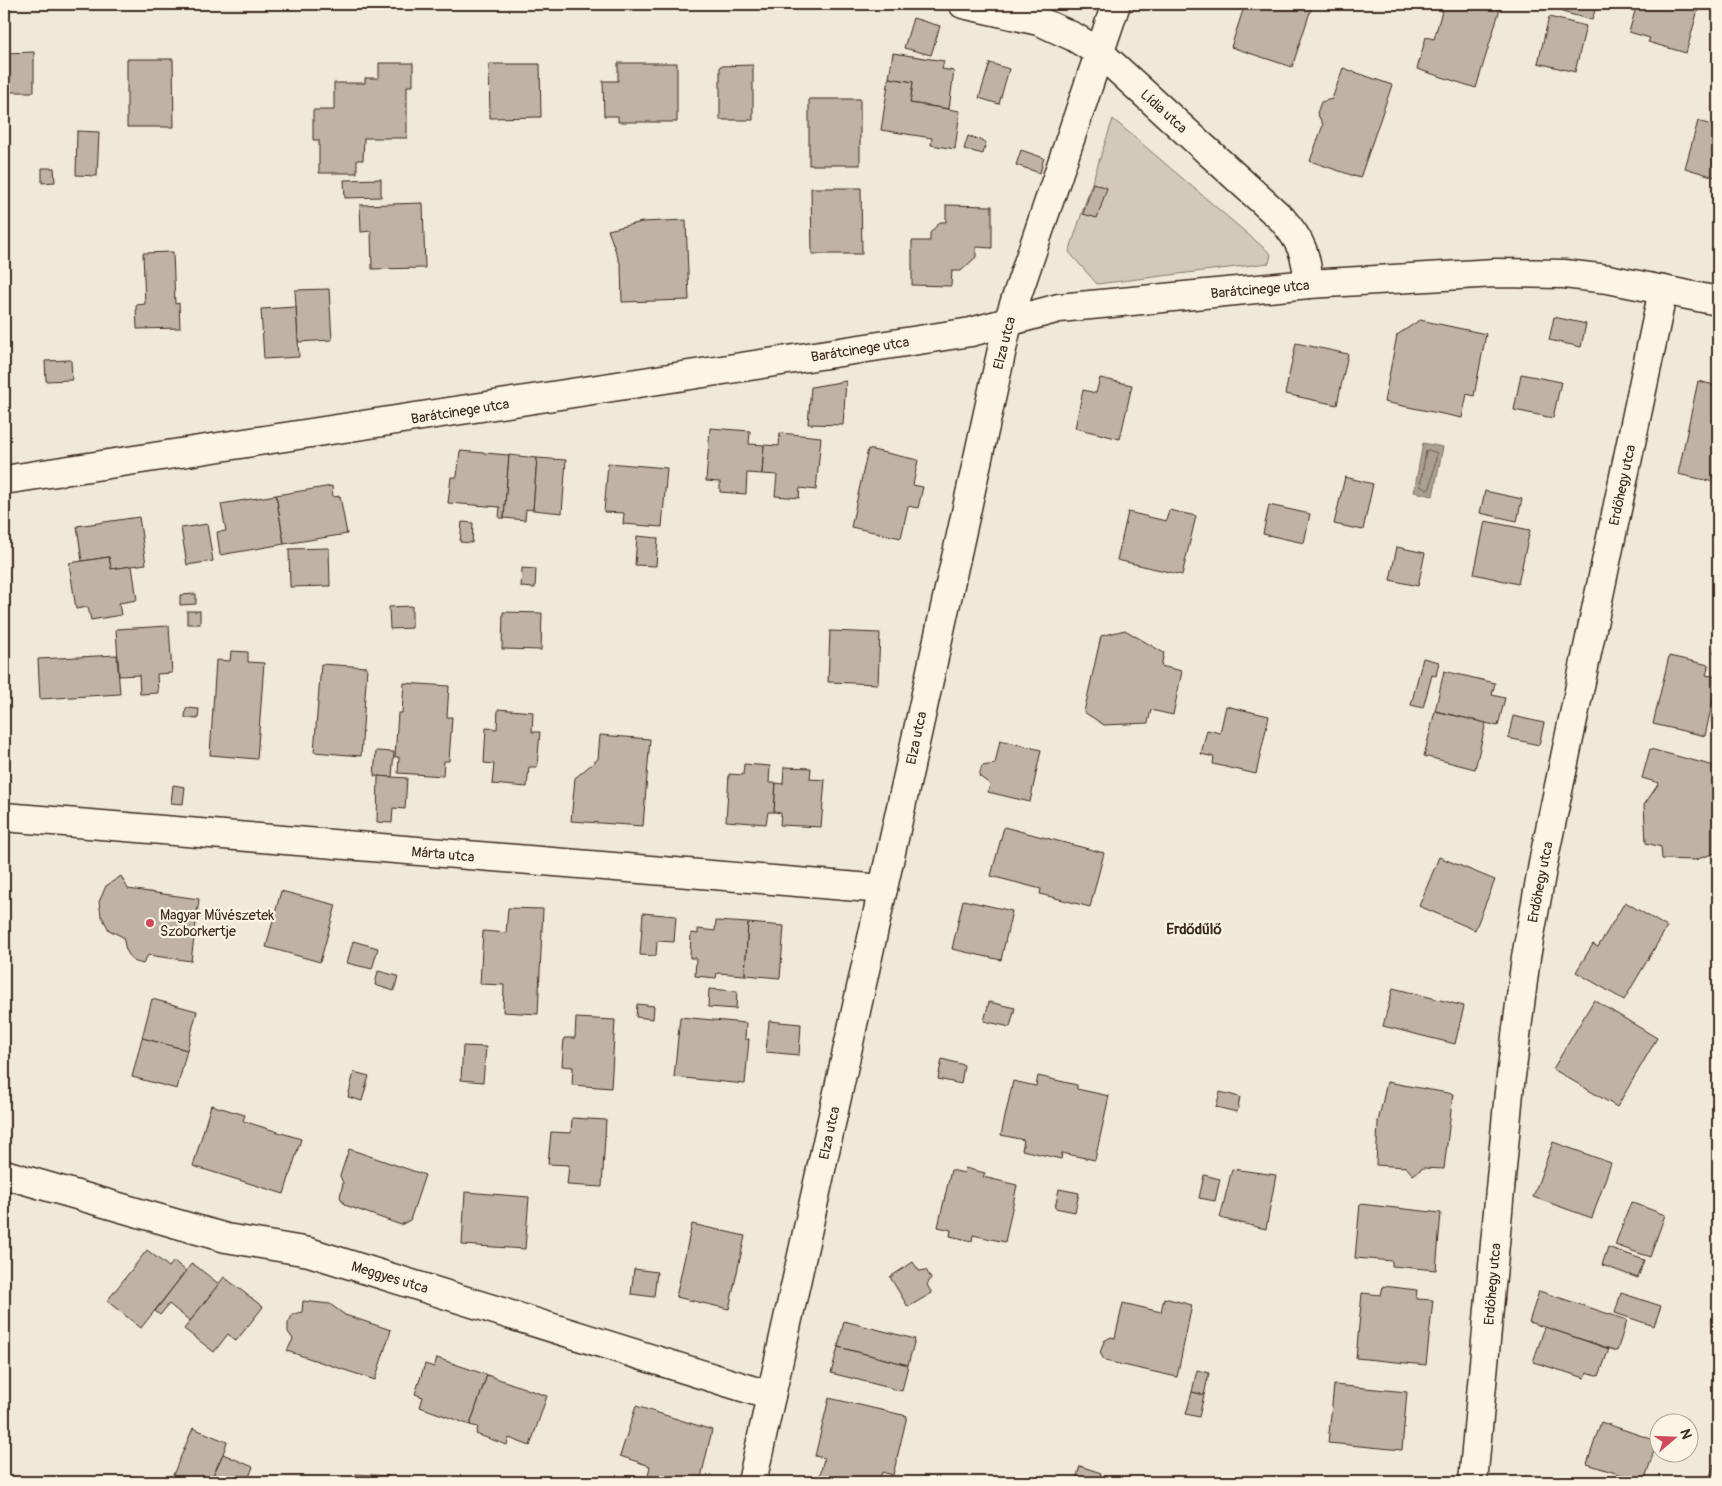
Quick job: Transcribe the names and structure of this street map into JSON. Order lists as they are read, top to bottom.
{
  "streets": {
    "street": [
      "Lídia utca",
      "Barátcinege utca",
      "Elza utca",
      "Erdőhegy utca",
      "Márta utca",
      "Meggyes utca"
    ]
  },
  "crossings": [
    ["Lídia utca", "Barátcinege utca"],
    ["Lídia utca", "Elza utca"],
    ["Barátcinege utca", "Elza utca"],
    ["Barátcinege utca", "Erdőhegy utca"],
    ["Elza utca", "Márta utca"],
    ["Elza utca", "Meggyes utca"]
  ],
  "districts": ["Erdődűlő"],
  "places": ["Magyar Művészetek Szoborkertje"],
  "north": "right"
}
